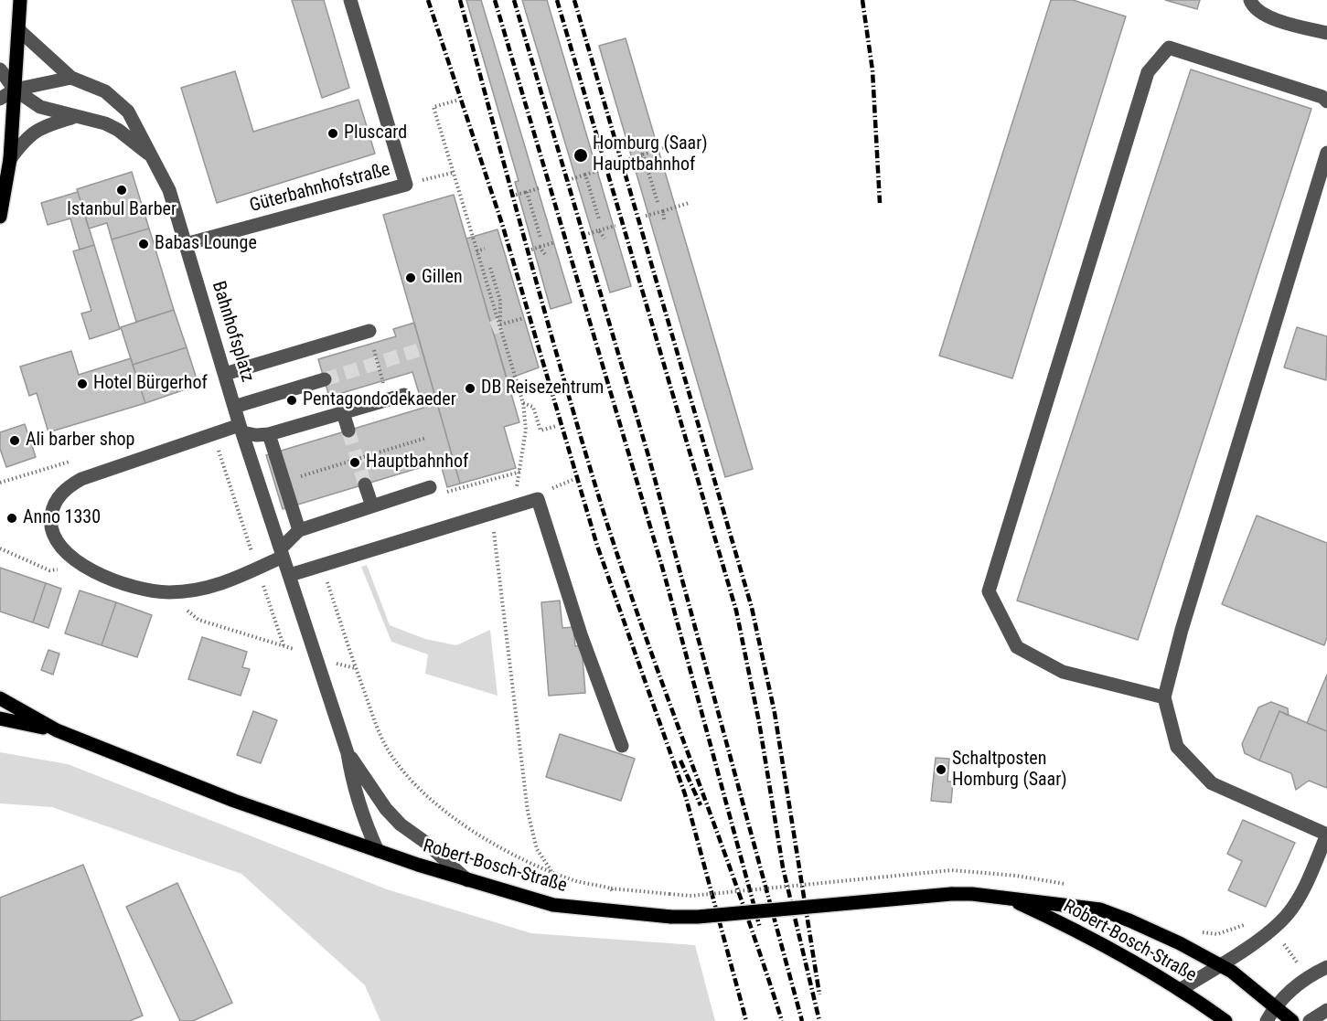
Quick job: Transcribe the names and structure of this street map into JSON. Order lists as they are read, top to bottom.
{
  "streets": {
    "main road": ["Robert-Bosch-Straße"],
    "street": ["Güterbahnhofstraße", "Bahnhofsplatz"]
  },
  "crossings": [
    ["Güterbahnhofstraße", "Bahnhofsplatz"]
  ],
  "places": [
    "Pluscard",
    "Homburg (Saar) Hauptbahnhof",
    "Istanbul Barber",
    "Babas Lounge",
    "Gillen",
    "Hotel Bürgerhof",
    "DB Reisezentrum",
    "Pentagondodekaeder",
    "Ali barber shop",
    "Hauptbahnhof",
    "Anno 1330",
    "Schaltposten Homburg (Saar)"
  ]
}
